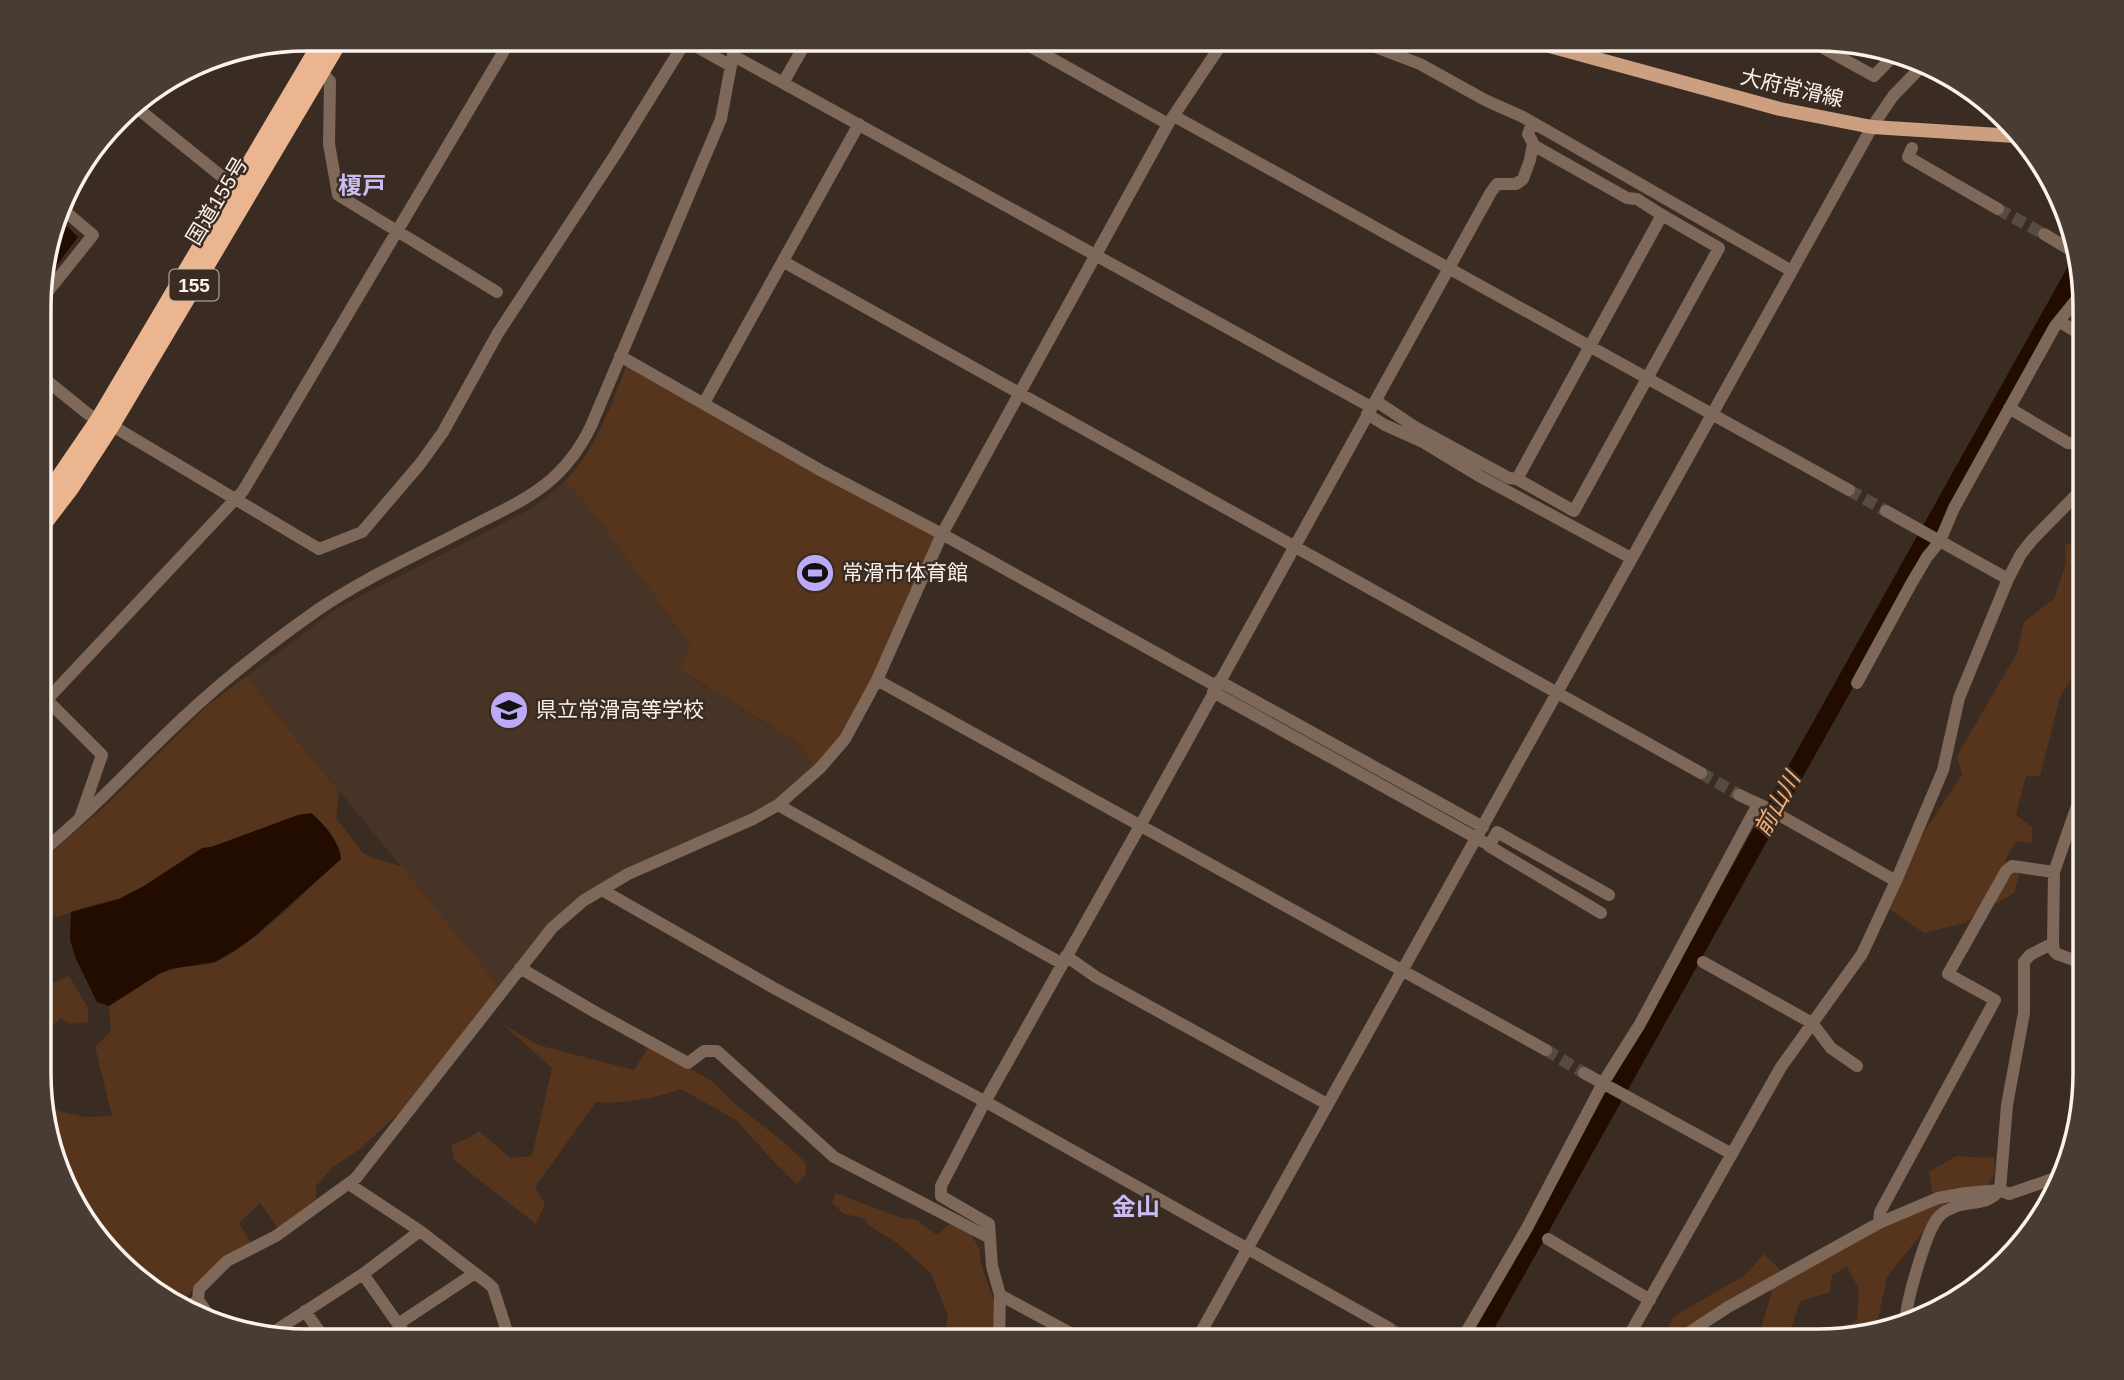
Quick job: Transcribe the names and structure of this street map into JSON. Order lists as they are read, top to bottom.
{
  "streets": {
    "highway": ["国道155号", "155"],
    "main road": ["大府常滑線"]
  },
  "districts": ["榎戸", "金山"],
  "water": ["前山川"],
  "places": {
    "sports": ["常滑市体育館"],
    "school or university": ["県立常滑高等学校"]
  }
}
